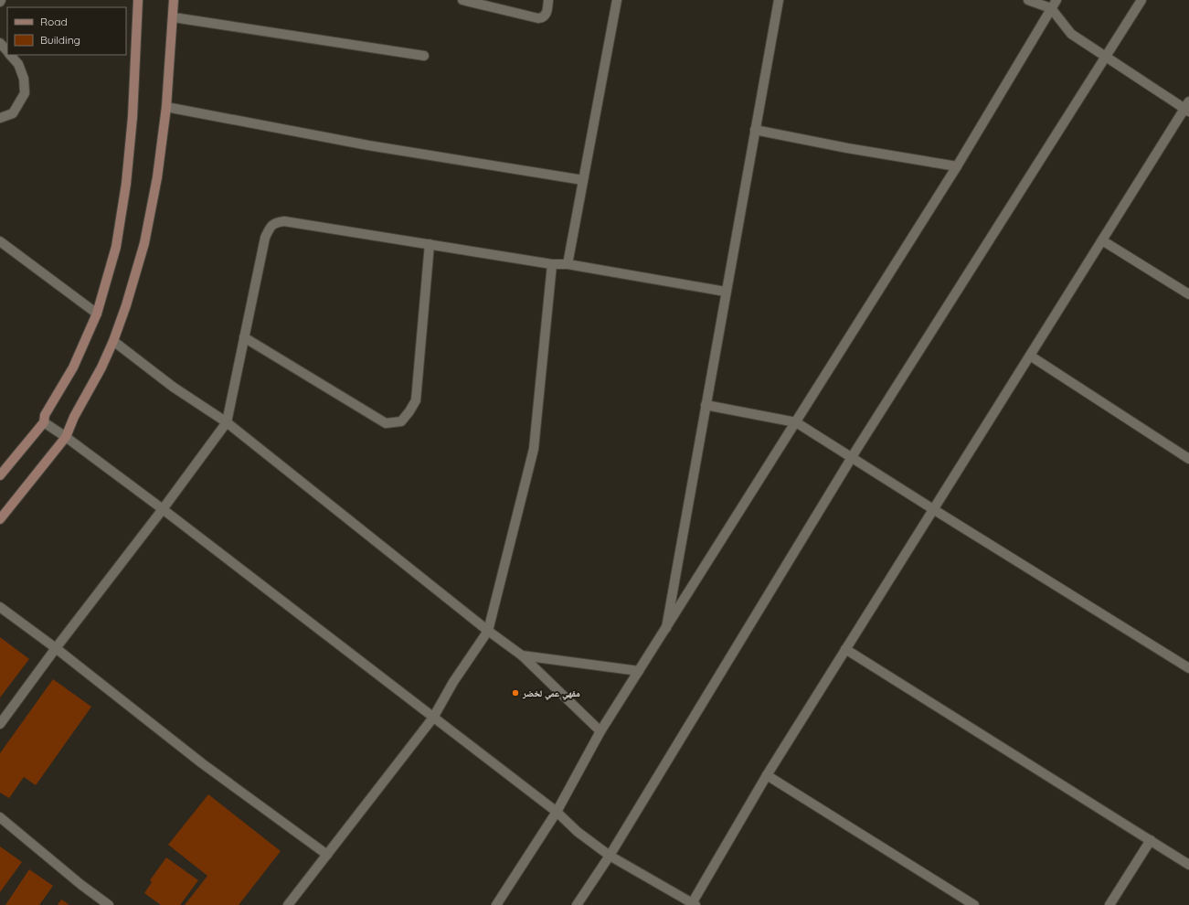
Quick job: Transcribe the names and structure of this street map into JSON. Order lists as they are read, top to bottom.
{
  "places": ["مقهي عمي لخضر"],
  "legend": ["Road", "Building"]
}
